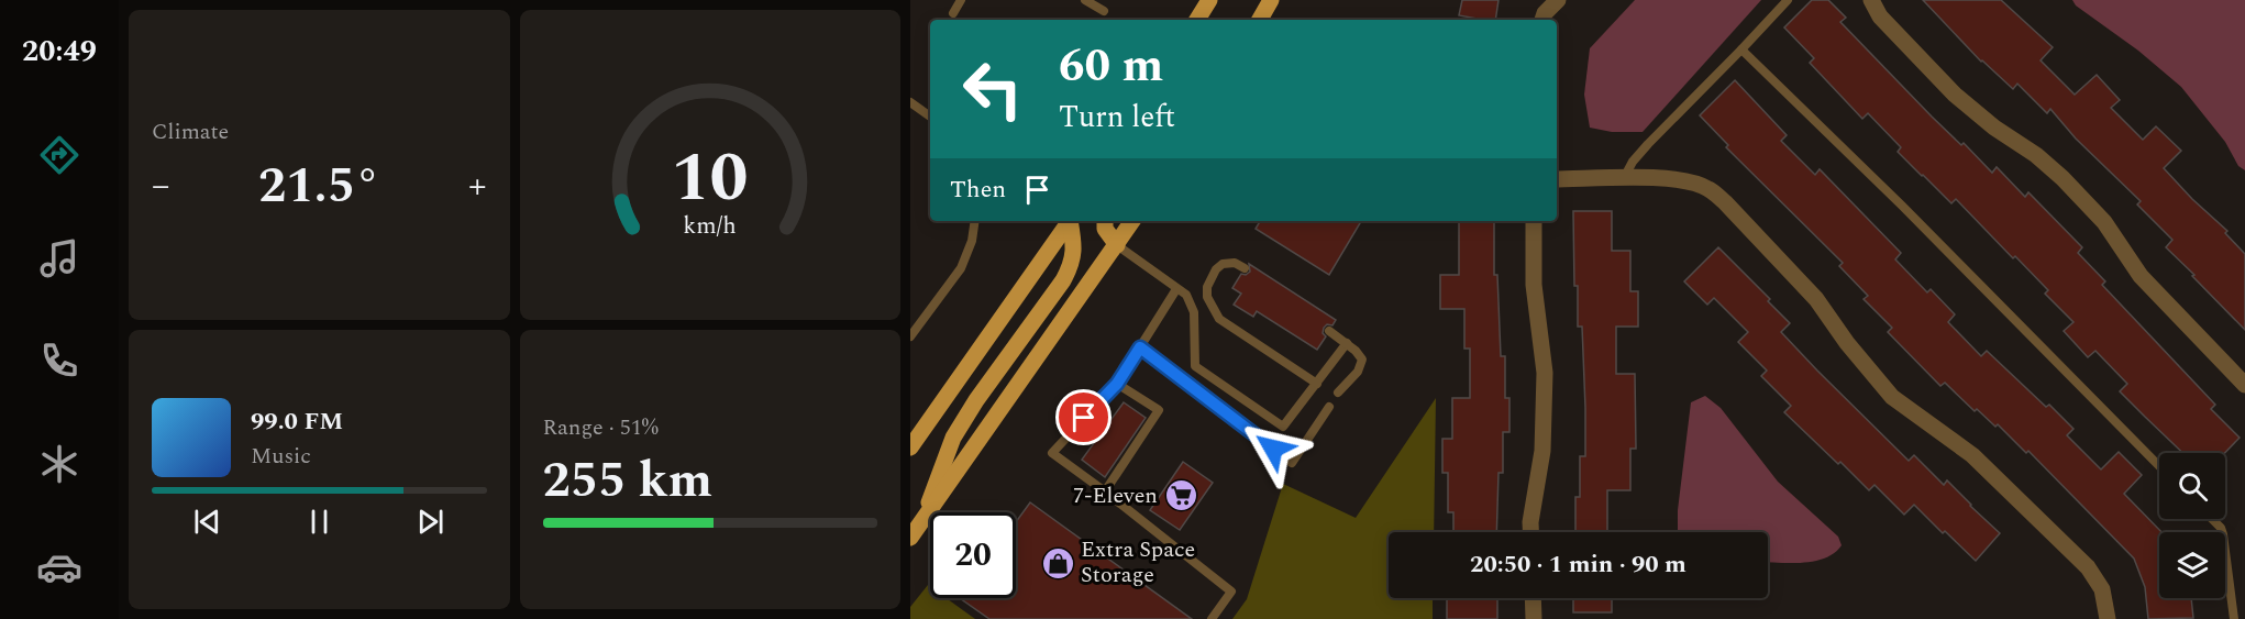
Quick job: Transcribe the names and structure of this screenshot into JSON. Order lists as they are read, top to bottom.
{
  "places": {
    "supermarket": ["7-Eleven"],
    "shop": ["Extra Space Storage"]
  },
  "page": {
    "tabs": "20:49",
    "tile": [
      "Climate",
      ["Range · 51%", "255 km"]
    ],
    "turn": ["60 m", "Turn left"],
    "heat": ["−", "21.5°", "+"],
    "then": "Then",
    "song": ["99.0 FM", "Music"],
    "limit": "20",
    "trip": "20:50 · 1 min · 90 m",
    "gauge": ["10", "km/h"]
  }
}
